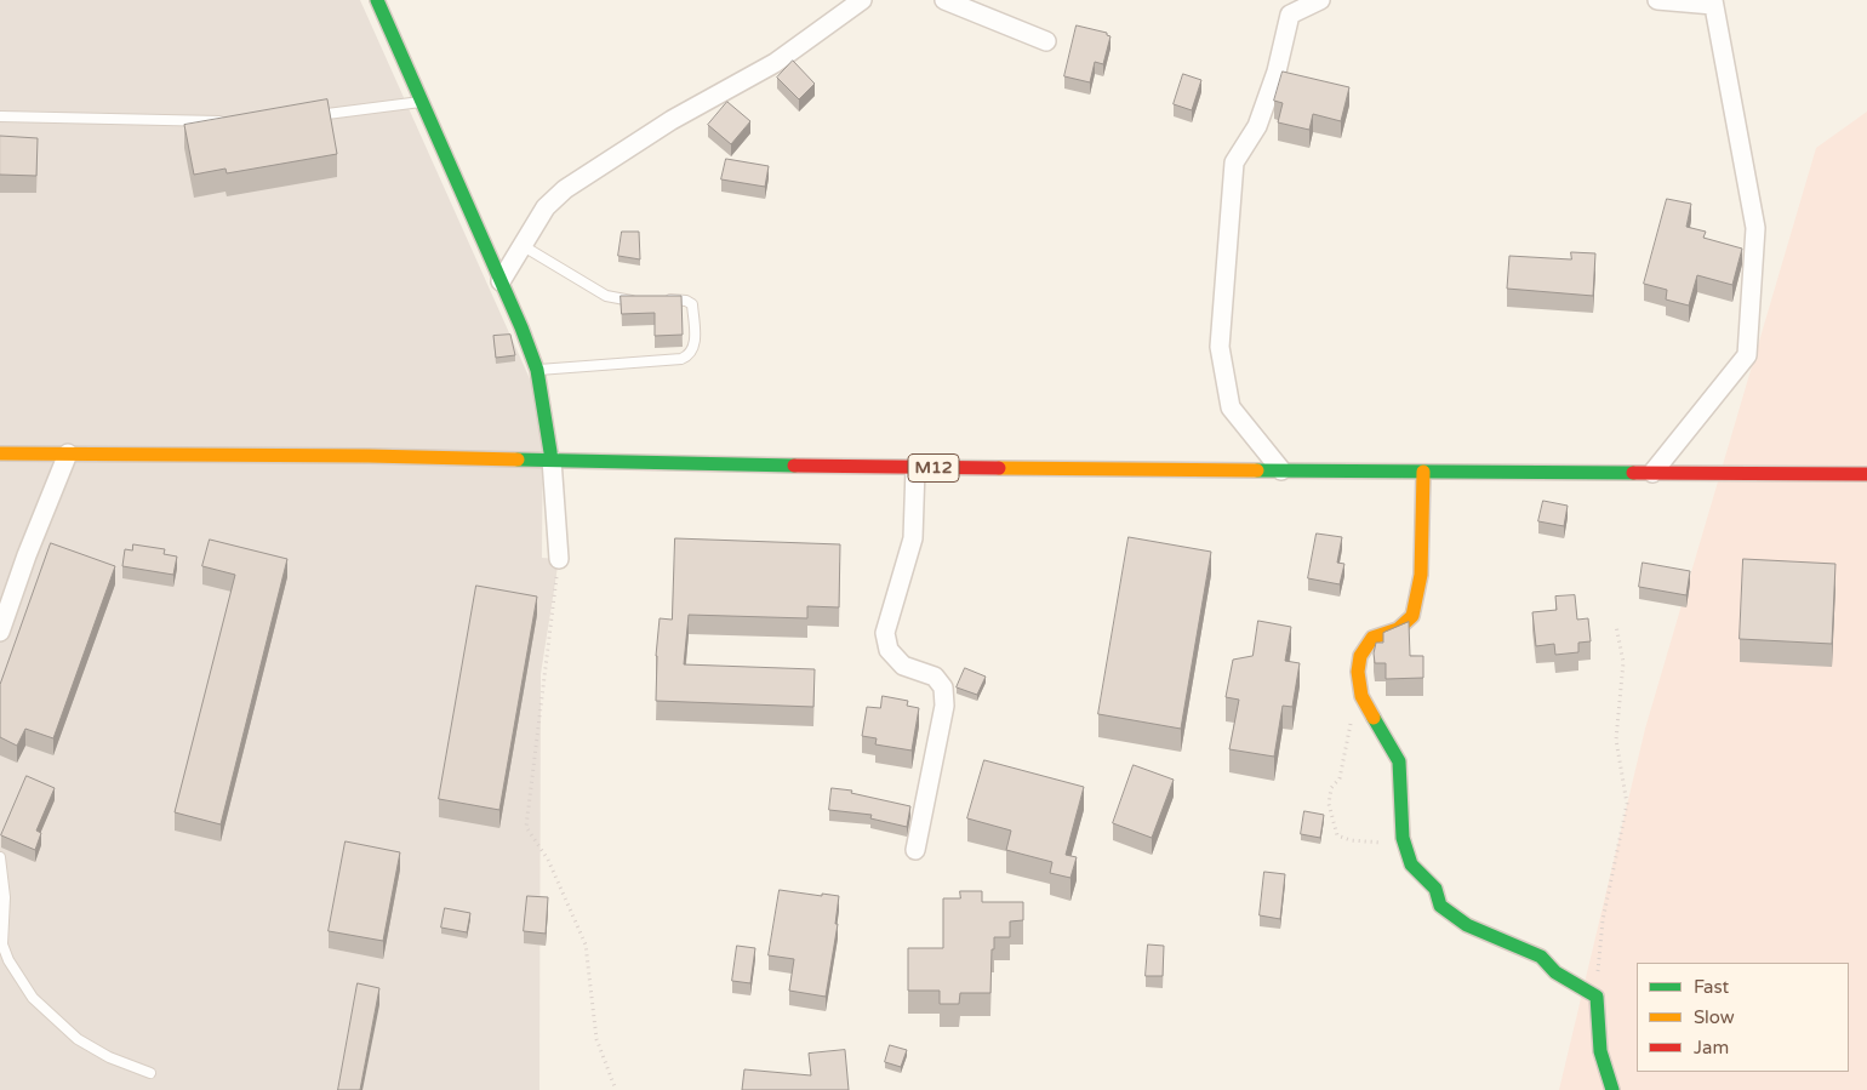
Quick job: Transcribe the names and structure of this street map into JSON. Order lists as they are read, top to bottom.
{
  "streets": {
    "main road": ["M12"]
  },
  "legend": ["Fast", "Slow", "Jam"]
}
